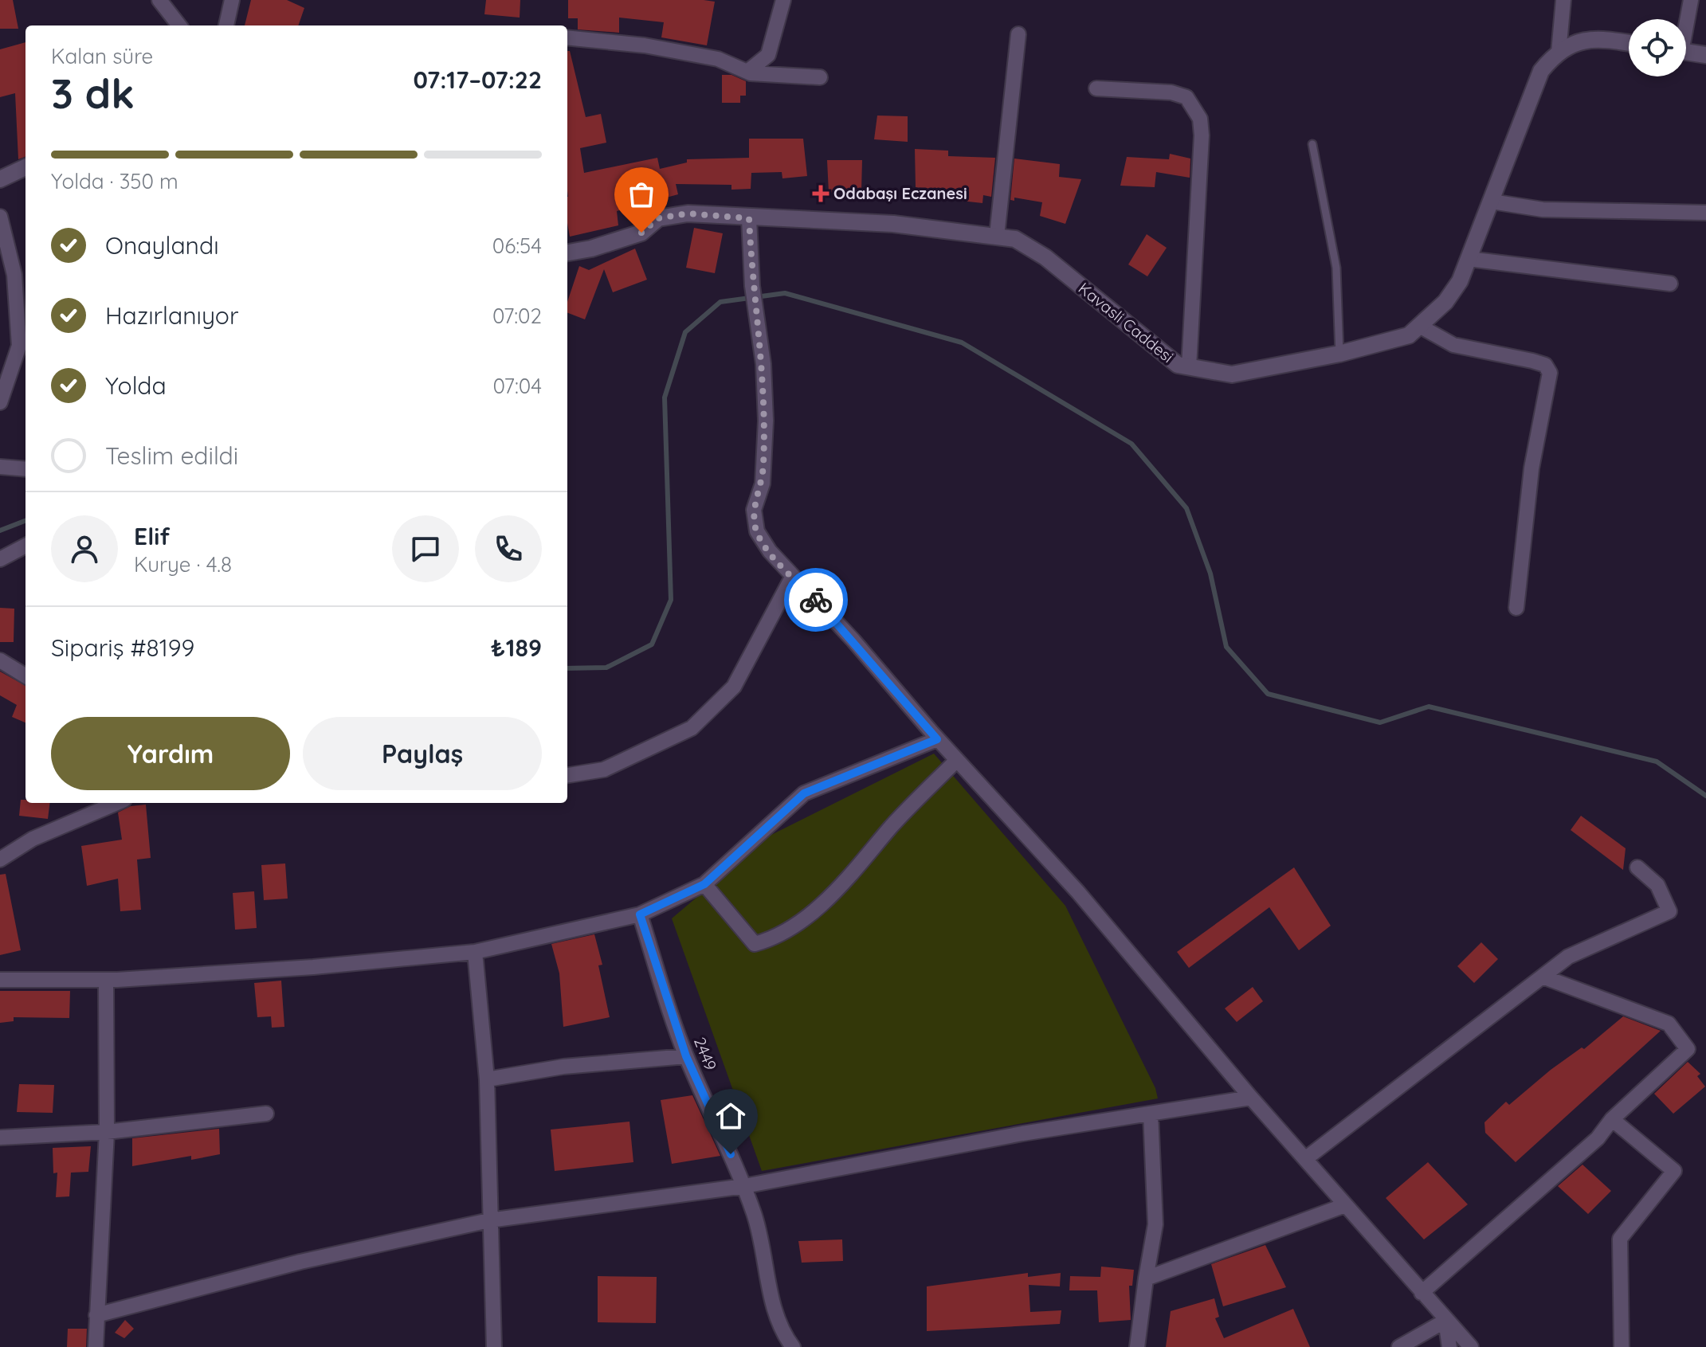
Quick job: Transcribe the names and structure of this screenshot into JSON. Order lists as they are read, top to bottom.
{
  "streets": {
    "street": ["Kavasli Caddesi", "2449"]
  },
  "places": {
    "health": ["Odabaşı Eczanesi"]
  },
  "page": {
    "heading": ["3 dk", "Kalan süre", "07:17–07:22"],
    "panel": [
      "Elif",
      "Kurye · 4.8",
      "Sipariş #8199",
      "₺189"
    ],
    "bar": "Yolda · 350 m",
    "list": [
      ["Onaylandı", "06:54"],
      ["Hazırlanıyor", "07:02"],
      ["Yolda", "07:04"],
      "Teslim edildi"
    ],
    "buttons": ["Yardım", "Paylaş"]
  }
}
